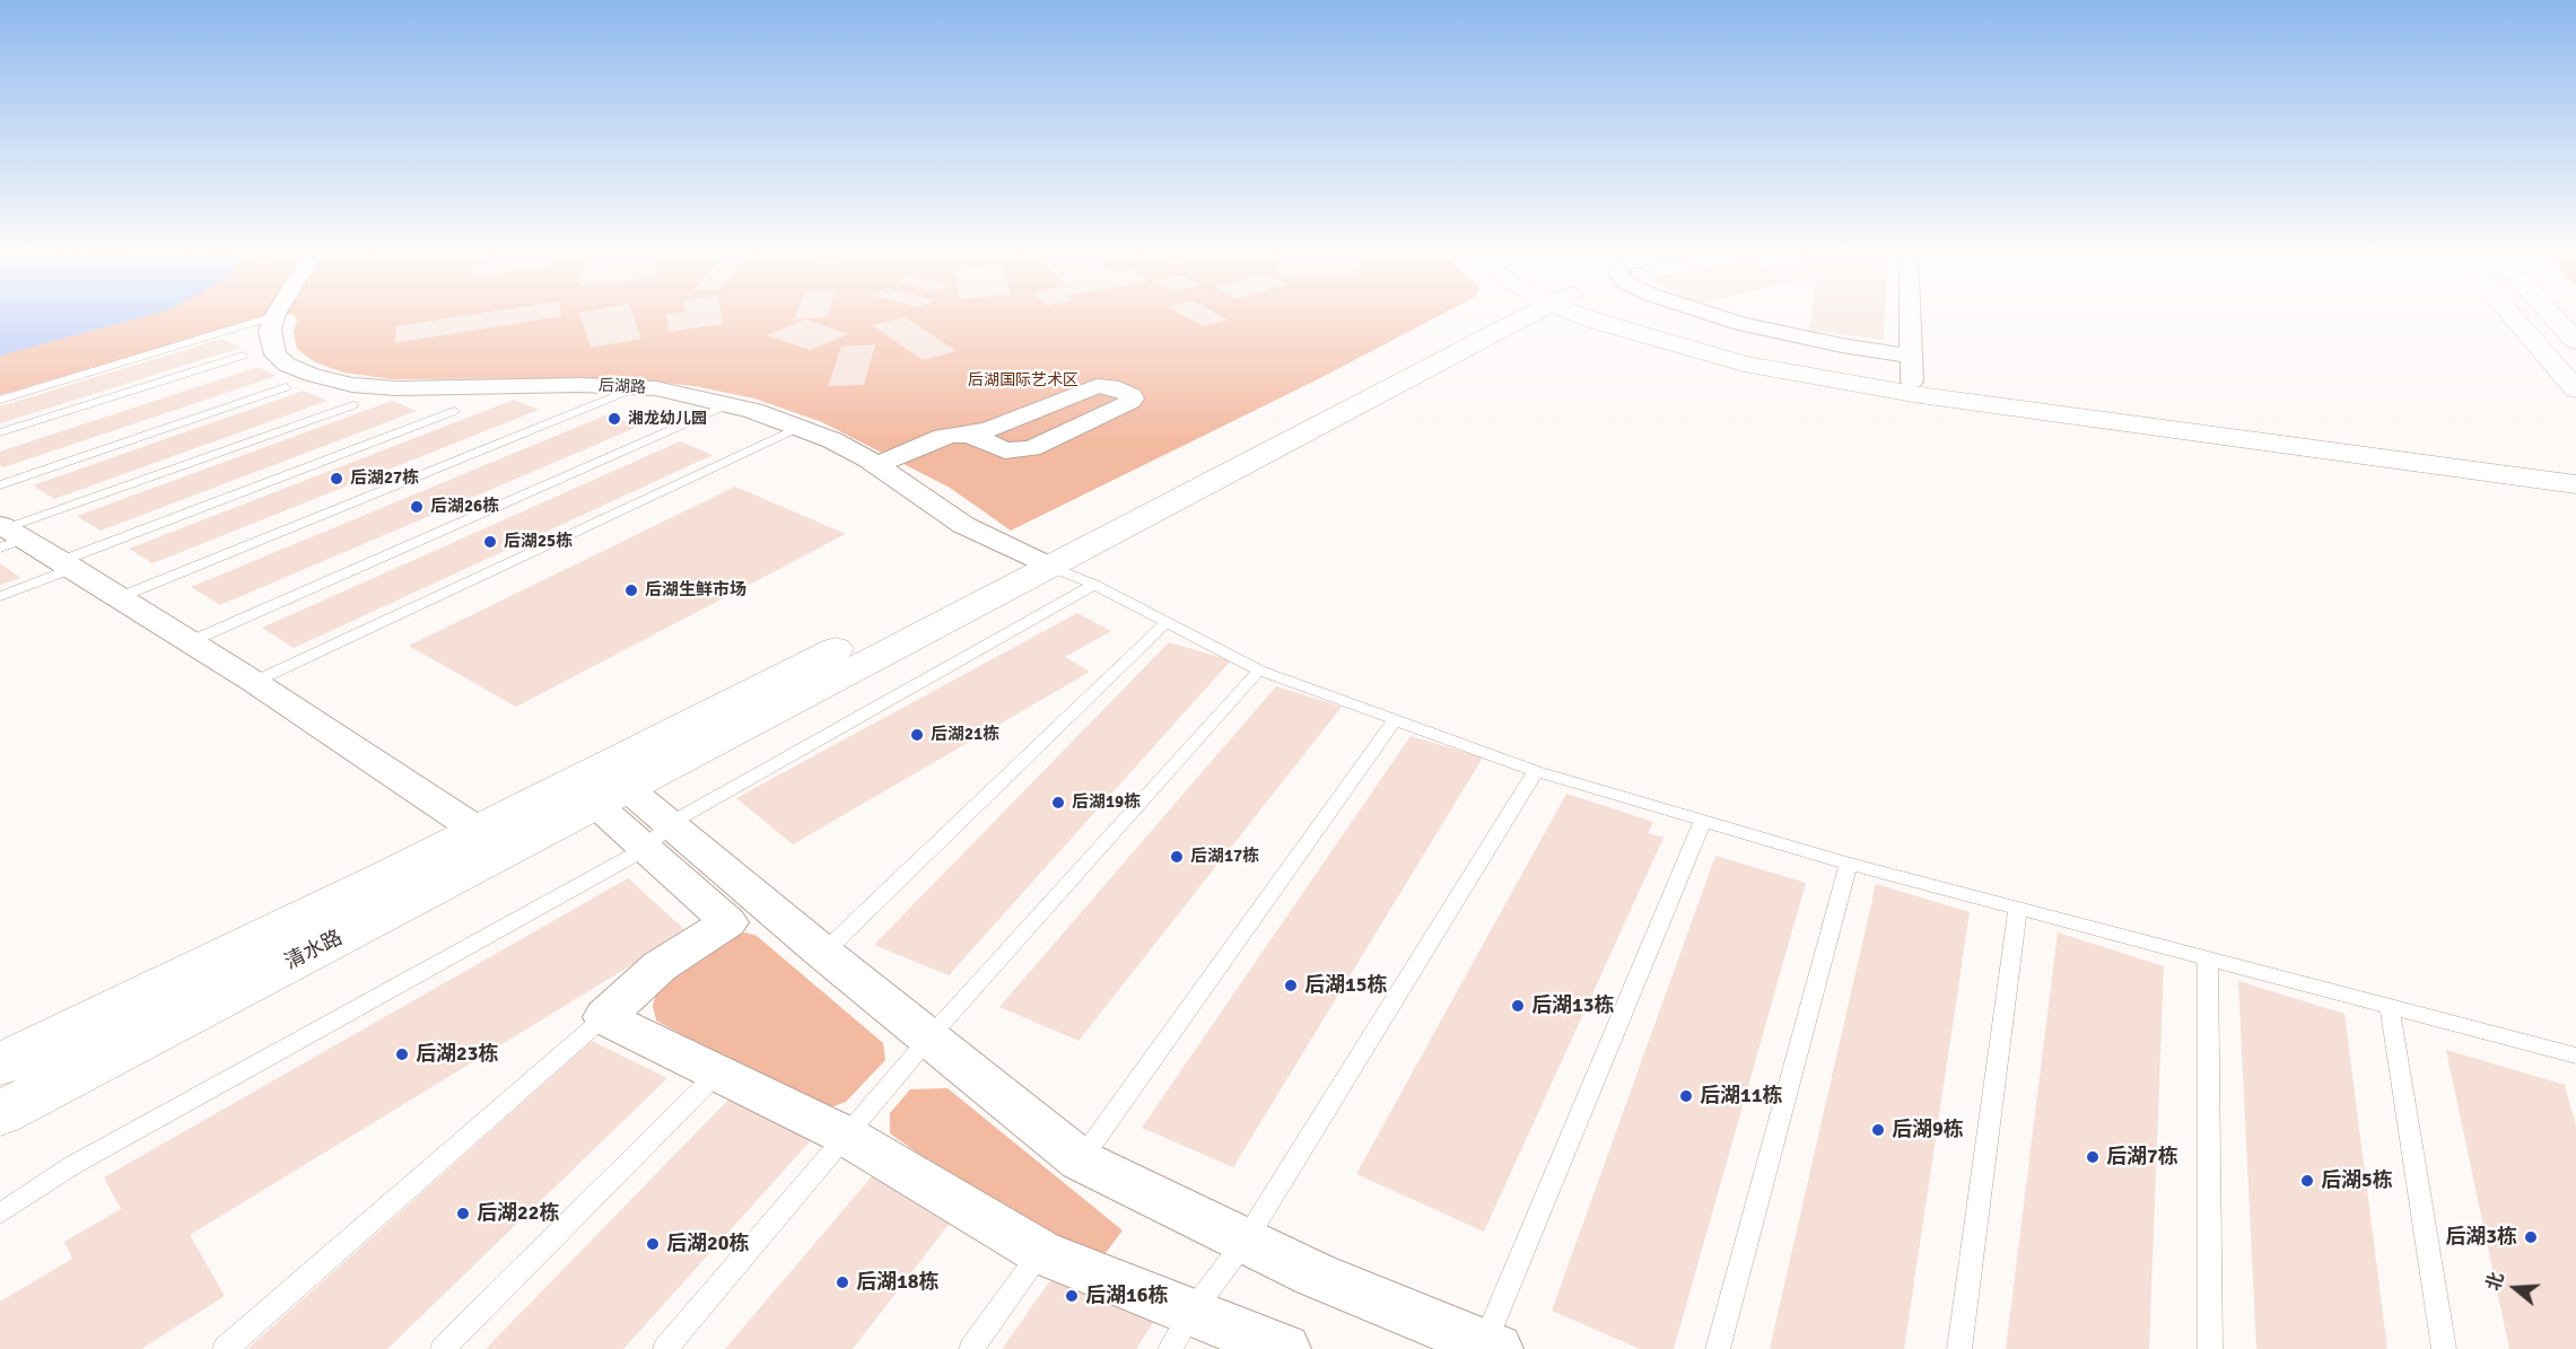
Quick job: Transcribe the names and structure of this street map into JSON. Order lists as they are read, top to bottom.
{
  "streets": {
    "main road": ["清水路"],
    "street": ["后湖路"]
  },
  "crossings": [
    ["后湖路", "清水路"]
  ],
  "parks": ["后湖国际艺术区"],
  "places": [
    "湘龙幼儿园",
    "后湖27栋",
    "后湖26栋",
    "后湖25栋",
    "后湖生鲜市场",
    "后湖21栋",
    "后湖19栋",
    "后湖17栋",
    "后湖15栋",
    "后湖13栋",
    "后湖23栋",
    "后湖11栋",
    "后湖9栋",
    "后湖7栋",
    "后湖5栋",
    "后湖22栋",
    "后湖3栋",
    "后湖20栋",
    "后湖18栋",
    "后湖16栋"
  ],
  "north": "left"
}
